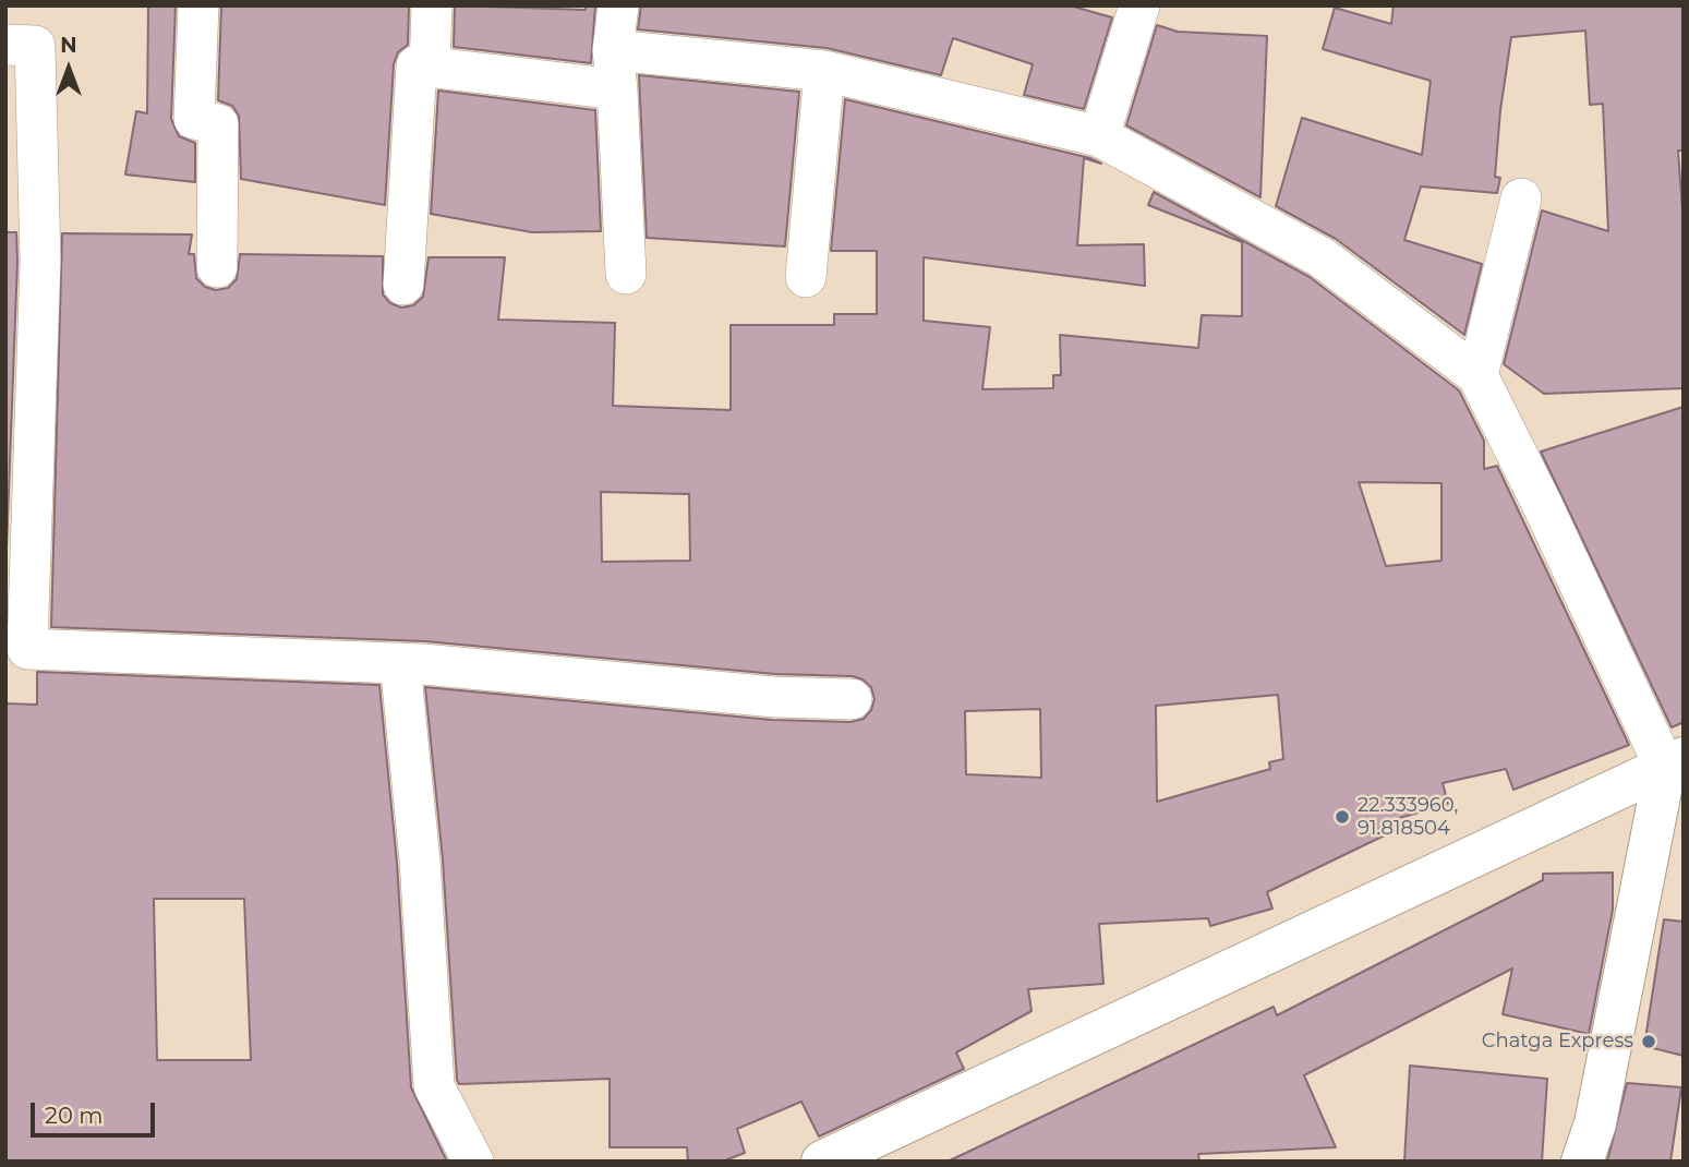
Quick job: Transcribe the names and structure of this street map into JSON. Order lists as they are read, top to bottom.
{
  "places": ["22.333960, 91.818504", "Chatga Express"],
  "scale_bar": "20 m",
  "north": "top"
}
